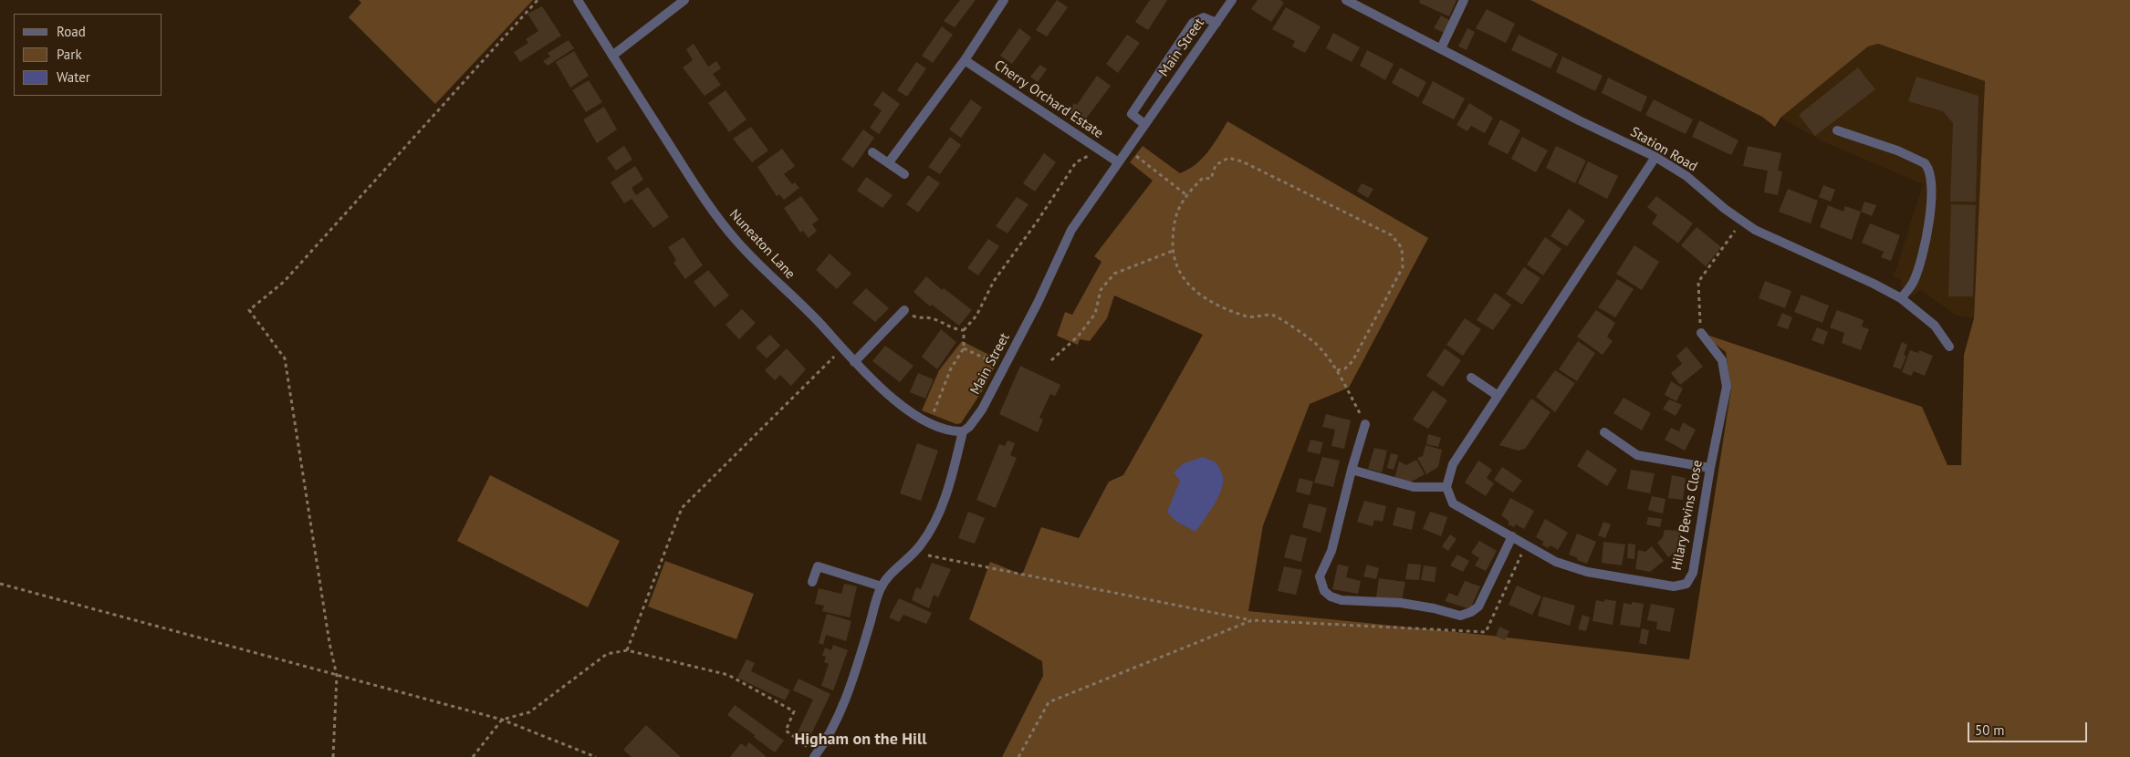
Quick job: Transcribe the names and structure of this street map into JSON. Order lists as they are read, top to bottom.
{
  "streets": {
    "street": [
      "Main Street",
      "Cherry Orchard Estate",
      "Station Road",
      "Nuneaton Lane",
      "Hilary Bevins Close"
    ]
  },
  "crossings": [
    ["Main Street", "Cherry Orchard Estate"],
    ["Main Street", "Nuneaton Lane"]
  ],
  "districts": ["Higham on the Hill"],
  "legend": ["Road", "Park", "Water"],
  "scale_bar": "50 m"
}
